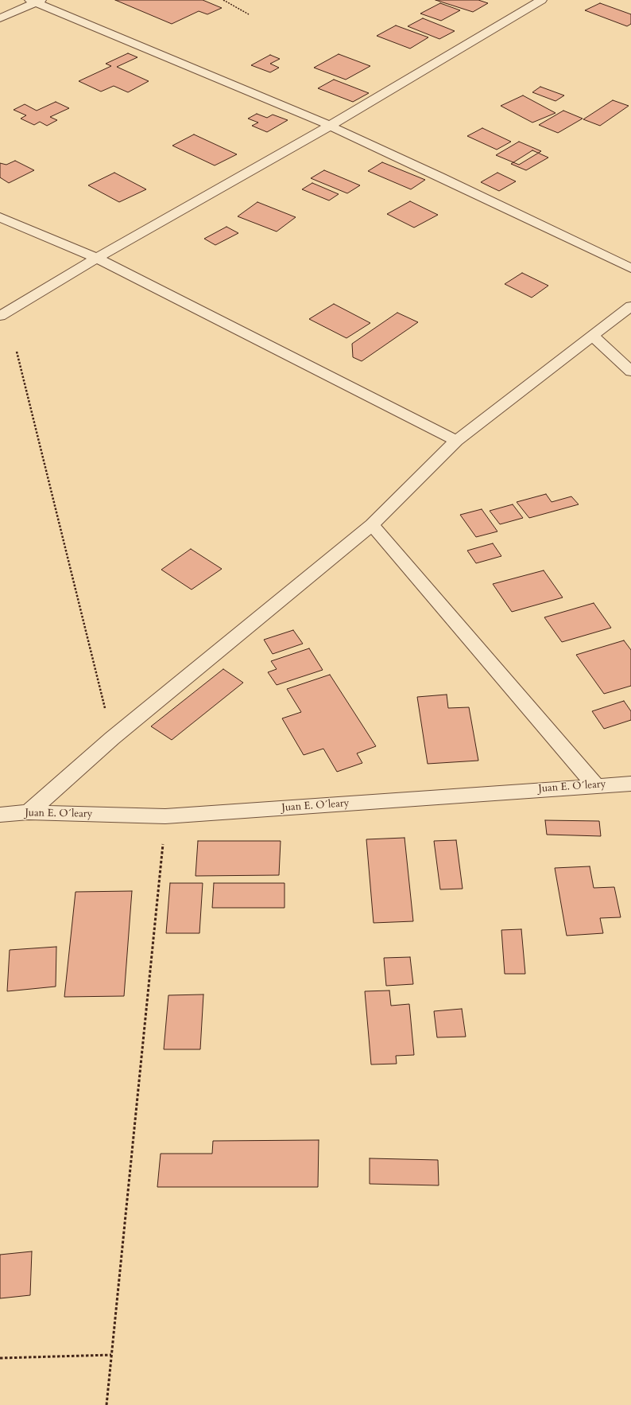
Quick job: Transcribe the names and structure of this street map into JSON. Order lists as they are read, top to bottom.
{
  "streets": {
    "street": ["Juan E. O´leary"]
  }
}
